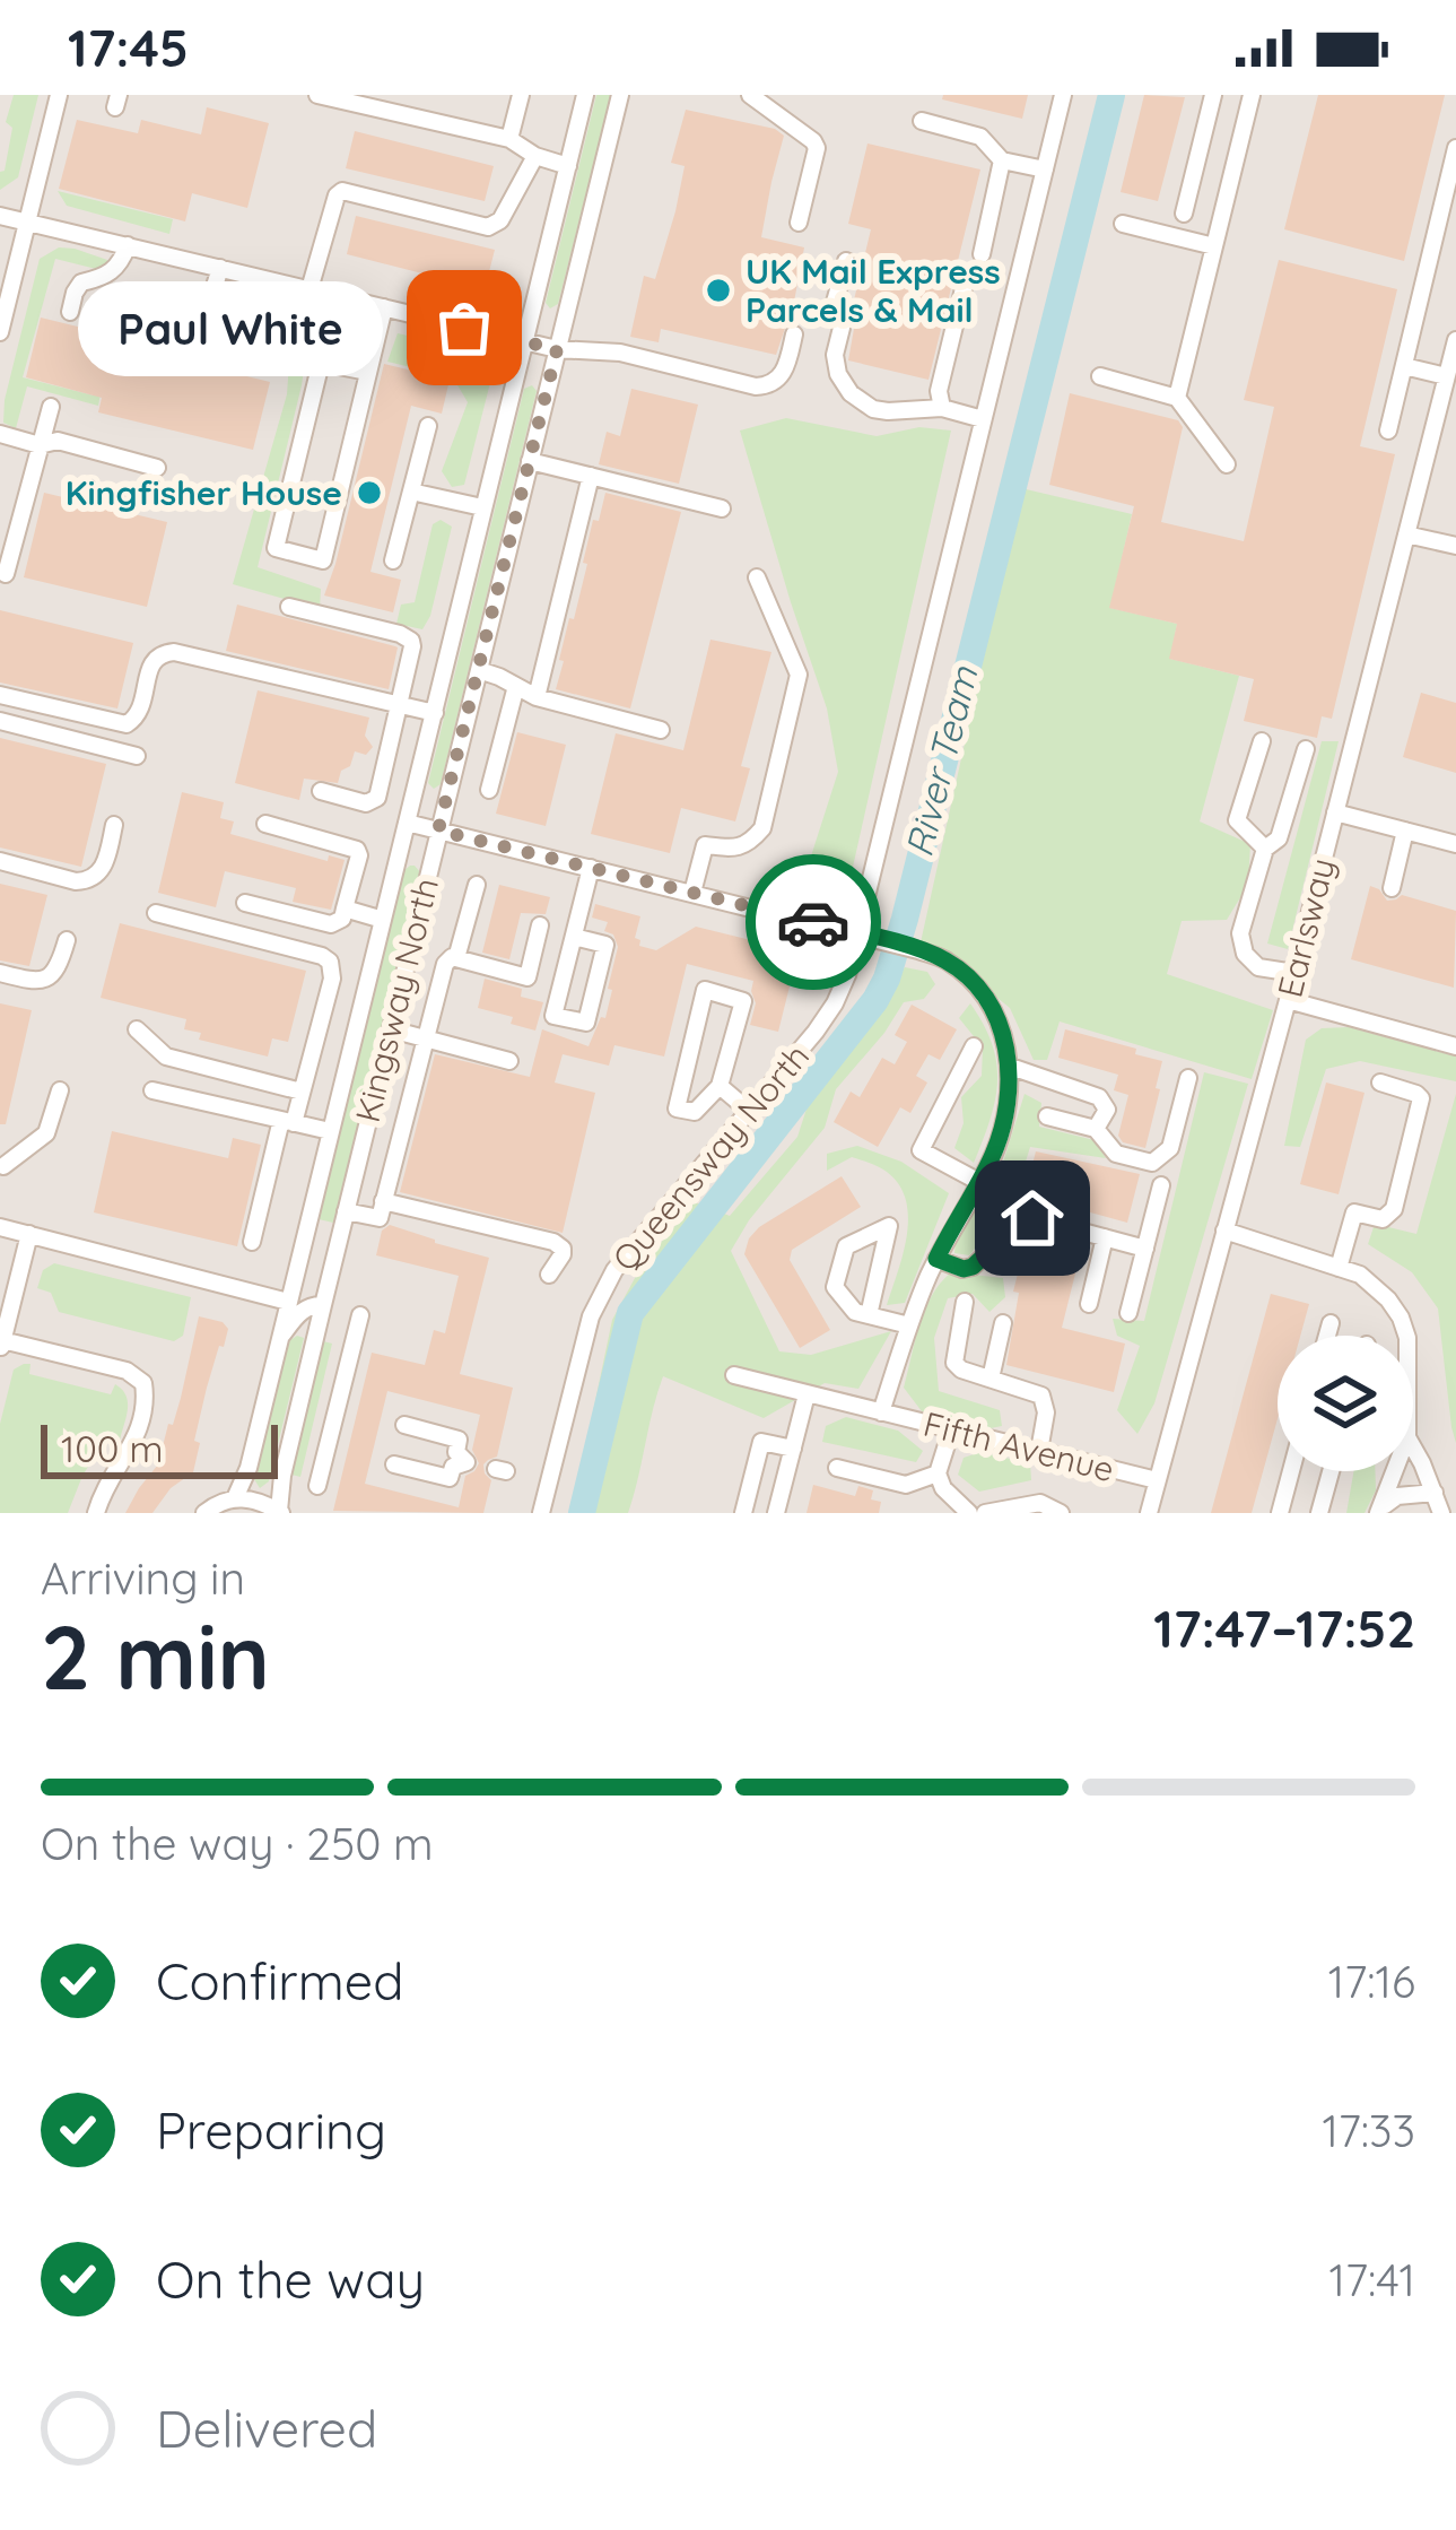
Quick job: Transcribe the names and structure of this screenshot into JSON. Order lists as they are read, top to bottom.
{
  "streets": {
    "street": [
      "Earlsway",
      "Kingsway North",
      "Queensway North",
      "Fifth Avenue"
    ]
  },
  "crossings": [
    ["Earlsway", "Fifth Avenue"],
    ["Kingsway North", "Fifth Avenue"],
    ["Queensway North", "Fifth Avenue"]
  ],
  "water": ["River Team"],
  "places": ["UK Mail Express Parcels & Mail", "Paul White", "Kingfisher House"],
  "scale_bar": "100 m",
  "page": {
    "status": "17:45",
    "bubble": "Paul White",
    "scale": "100 m",
    "heading": ["2 min", "Arriving in", "17:47–17:52"],
    "bar": "On the way · 250 m",
    "list": [
      ["Confirmed", "17:16"],
      ["Preparing", "17:33"],
      ["On the way", "17:41"],
      "Delivered"
    ]
  }
}
